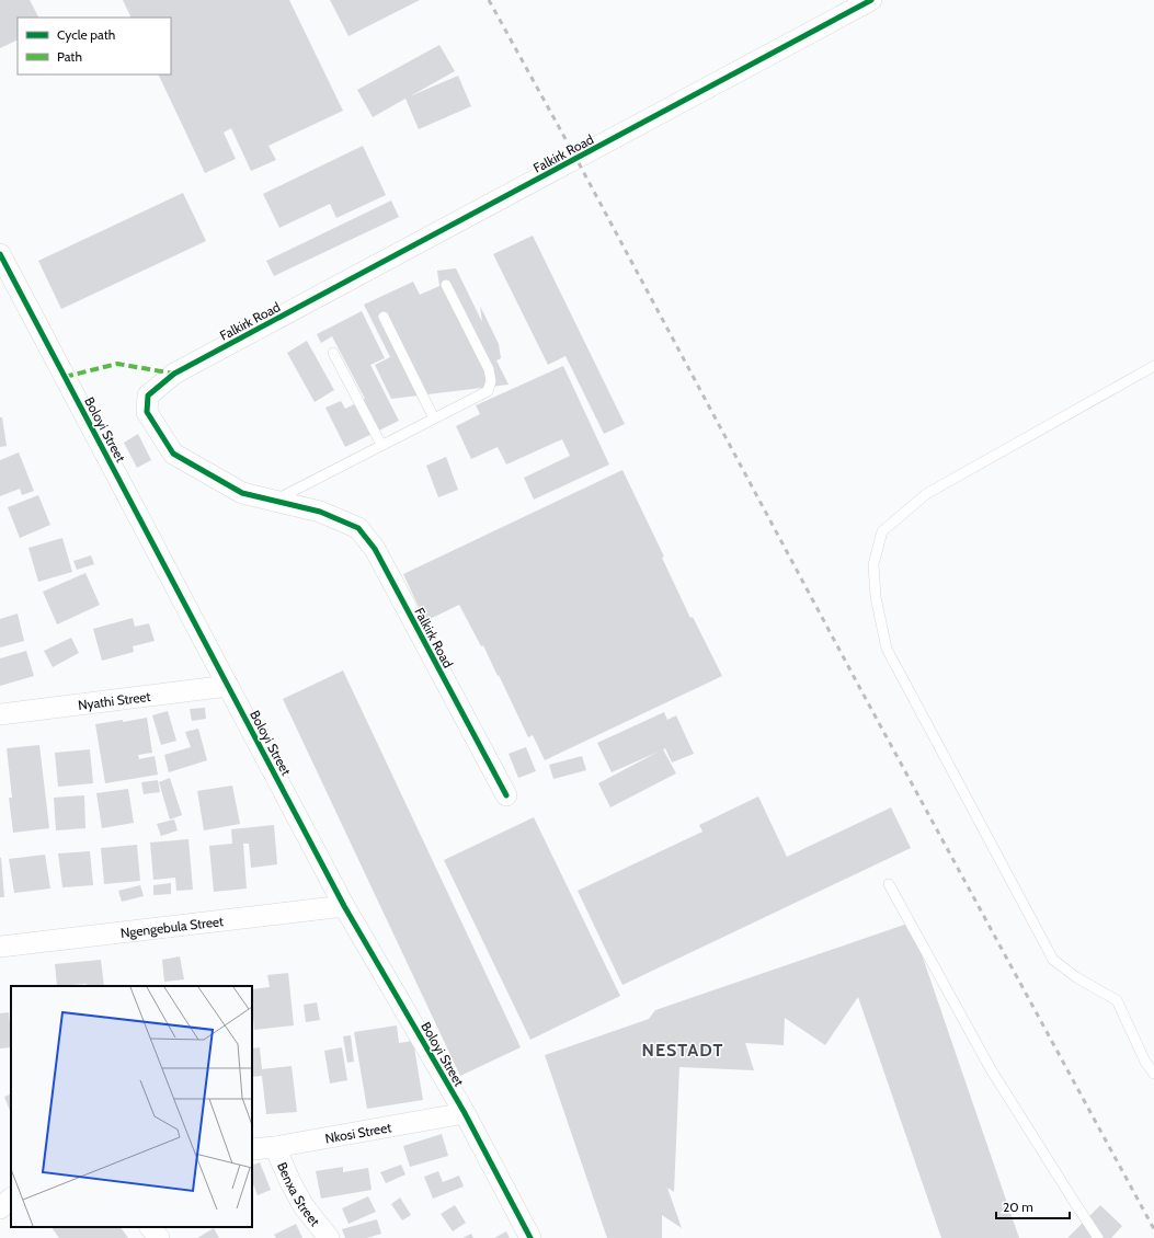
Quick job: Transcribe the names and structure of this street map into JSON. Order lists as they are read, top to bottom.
{
  "streets": {
    "street": [
      "Falkirk Road",
      "Boloyi Street",
      "Nyathi Street",
      "Ngengebula Street",
      "Nkosi Street",
      "Benxa Street"
    ]
  },
  "crossings": [
    ["Boloyi Street", "Nyathi Street"],
    ["Boloyi Street", "Ngengebula Street"],
    ["Boloyi Street", "Nkosi Street"],
    ["Nkosi Street", "Benxa Street"]
  ],
  "districts": ["NESTADT"],
  "legend": ["Cycle path", "Path"],
  "scale_bar": "20 m"
}
